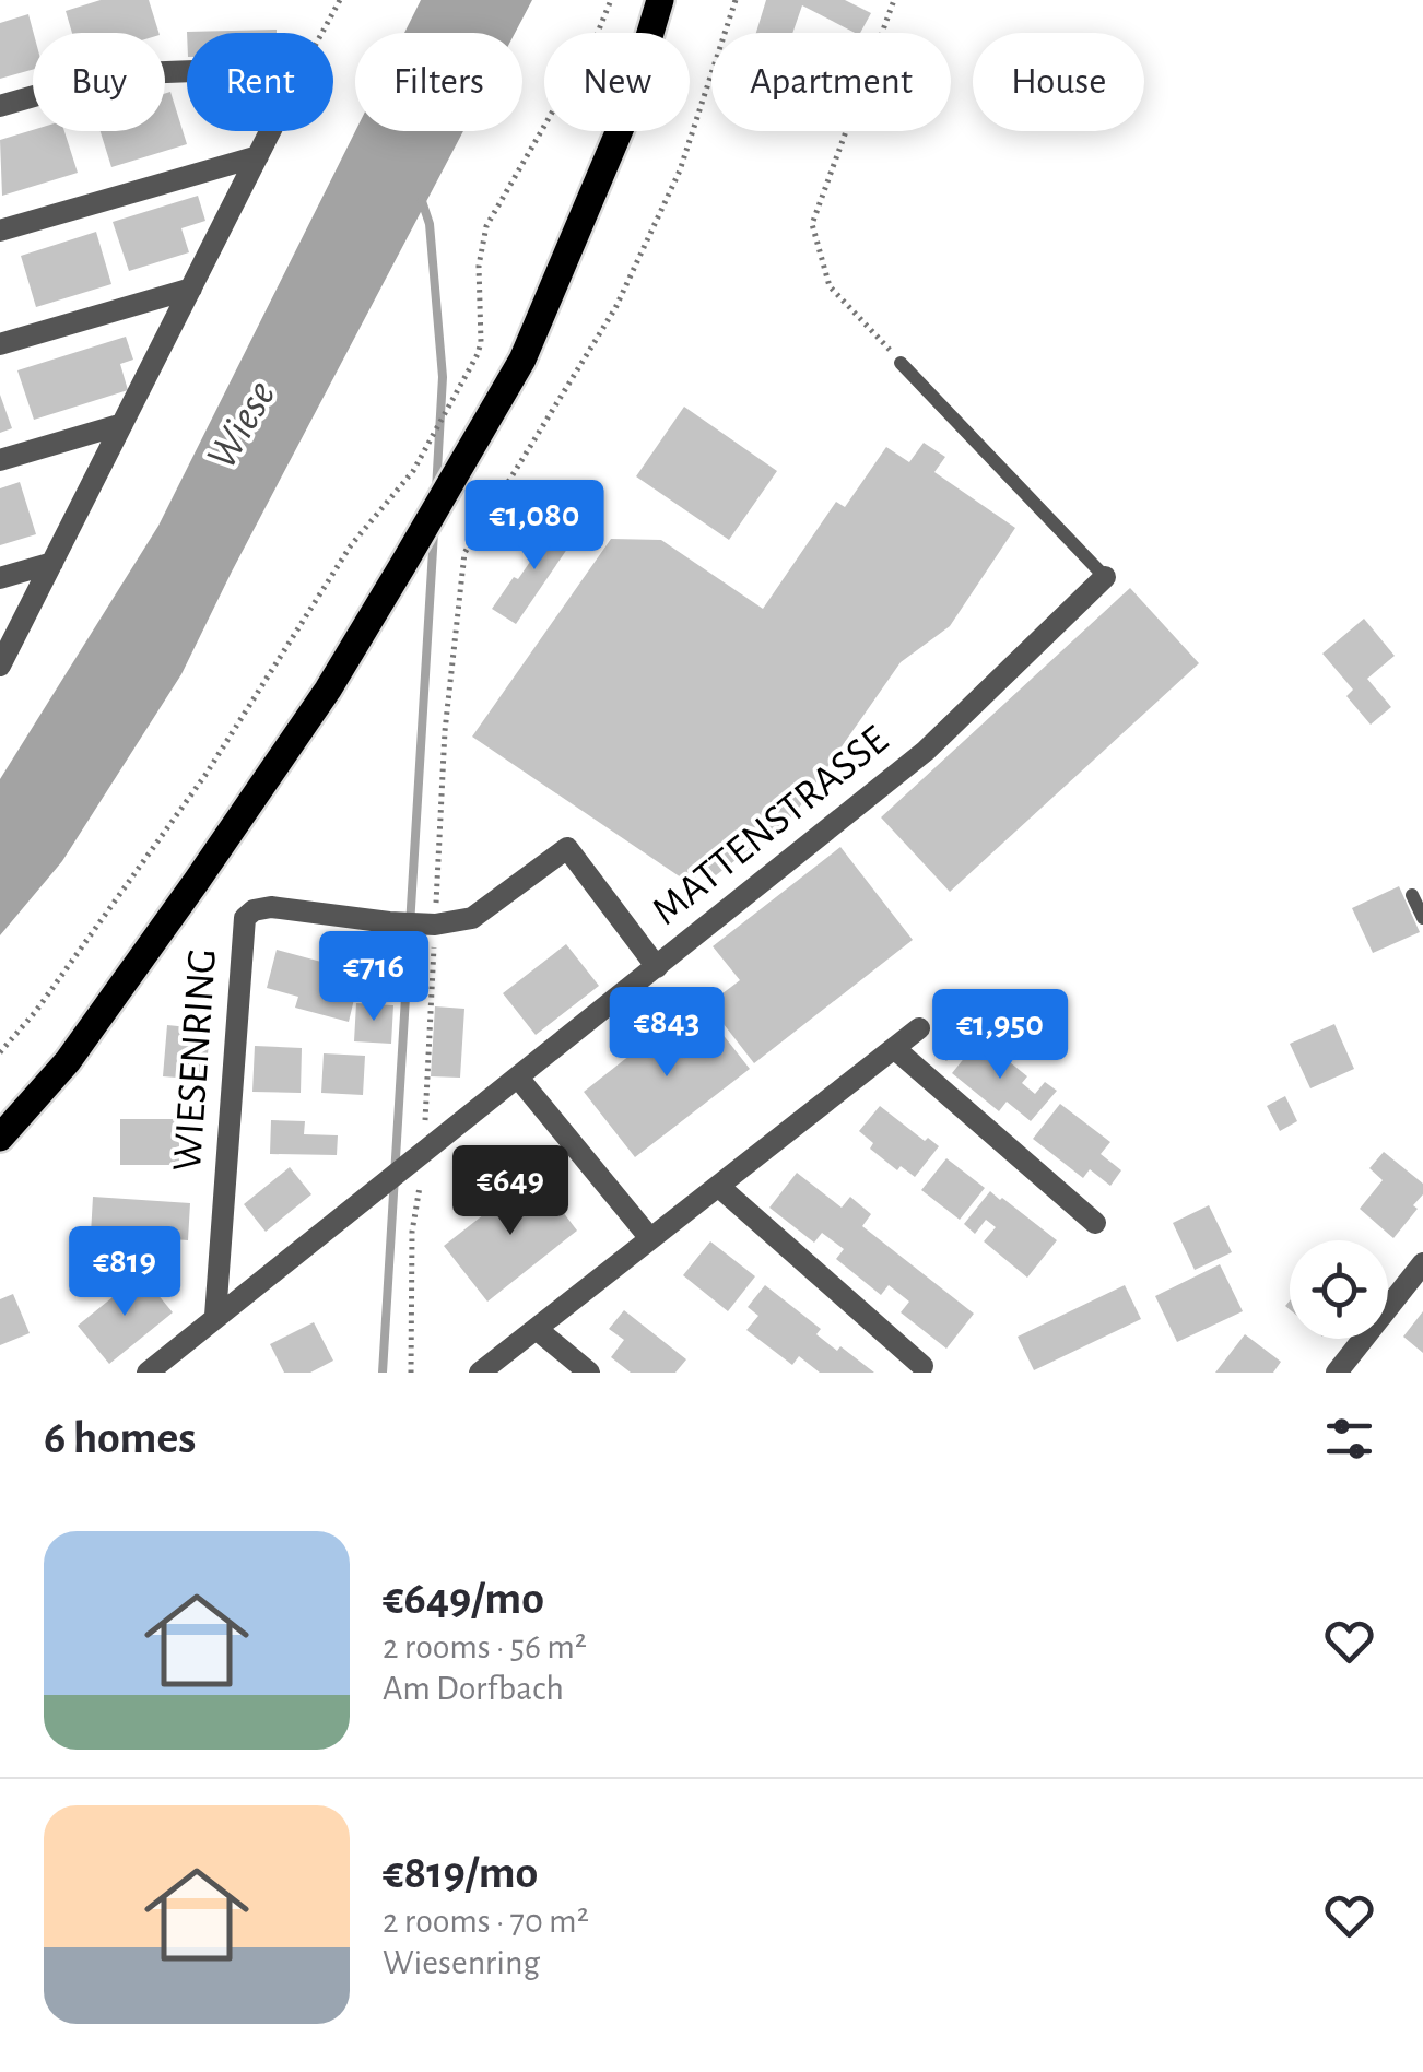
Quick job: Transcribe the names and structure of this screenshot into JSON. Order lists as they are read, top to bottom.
{
  "streets": {
    "street": ["MATTENSTRASSE", "WIESENRING"]
  },
  "crossings": [
    ["MATTENSTRASSE", "WIESENRING"]
  ],
  "water": ["Wiese"],
  "page": {
    "chip": [
      "Buy",
      "Rent",
      "Filters",
      "New",
      "Apartment",
      "House"
    ],
    "price": [
      "€1,080",
      "€716",
      "€843",
      "€1,950",
      "€649",
      "€819"
    ],
    "heading": "6 homes",
    "list": [
      {
        "name": "€649/mo",
        "note": "2 rooms · 56 m² · Am Dorfbach"
      },
      {
        "name": "€819/mo",
        "note": "2 rooms · 70 m² · Wiesenring"
      }
    ]
  }
}
